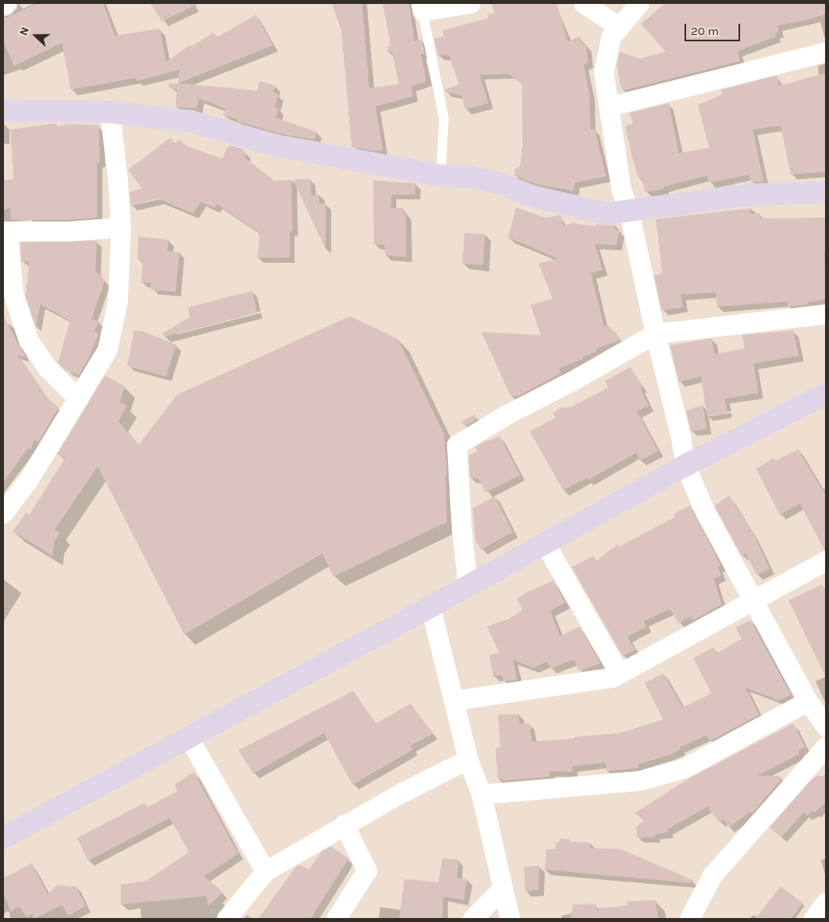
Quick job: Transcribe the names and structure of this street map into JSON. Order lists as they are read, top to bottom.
{
  "scale_bar": "20 m",
  "north": "left"
}
